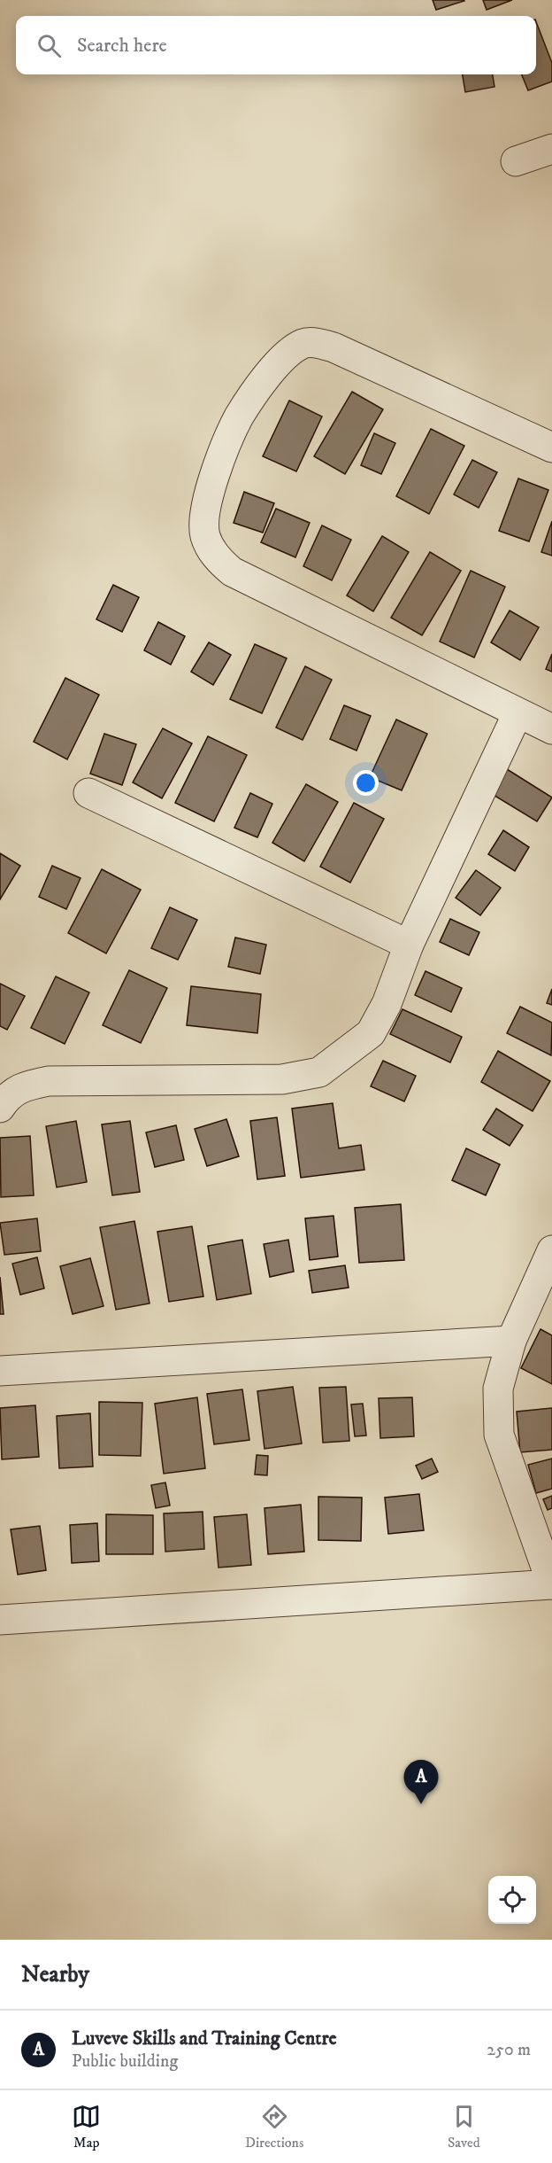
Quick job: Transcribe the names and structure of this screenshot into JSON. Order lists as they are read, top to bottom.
{
  "page": {
    "search": "Search here",
    "pins": "A",
    "heading": "Nearby",
    "list": [
      {
        "mark": "A",
        "name": "Luveve Skills and Training Centre",
        "note": "Public building",
        "value": "250 m"
      }
    ],
    "nav": ["Map", "Directions", "Saved"]
  }
}
